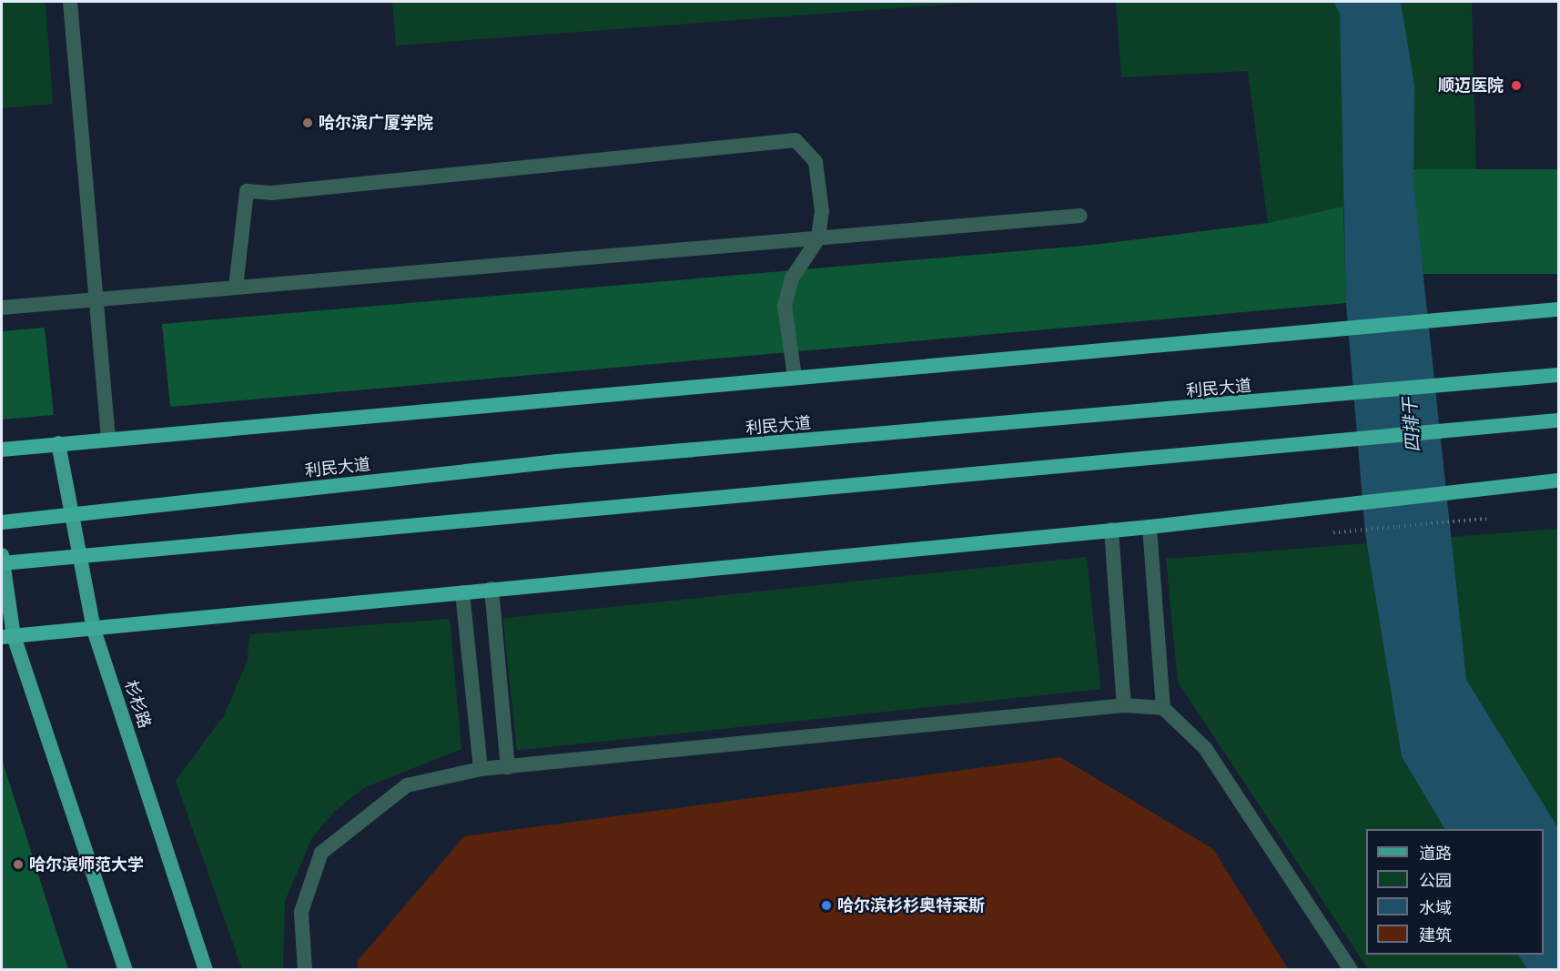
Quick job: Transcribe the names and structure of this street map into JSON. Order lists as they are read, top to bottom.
{
  "streets": {
    "highway": ["利民大道"],
    "main road": ["杉杉路"]
  },
  "crossings": [
    ["利民大道", "杉杉路"]
  ],
  "water": ["四排干"],
  "places": [
    "顺迈医院",
    "哈尔滨广厦学院",
    "哈尔滨师范大学",
    "哈尔滨杉杉奥特莱斯"
  ],
  "legend": [
    "道路",
    "公园",
    "水域",
    "建筑"
  ]
}
